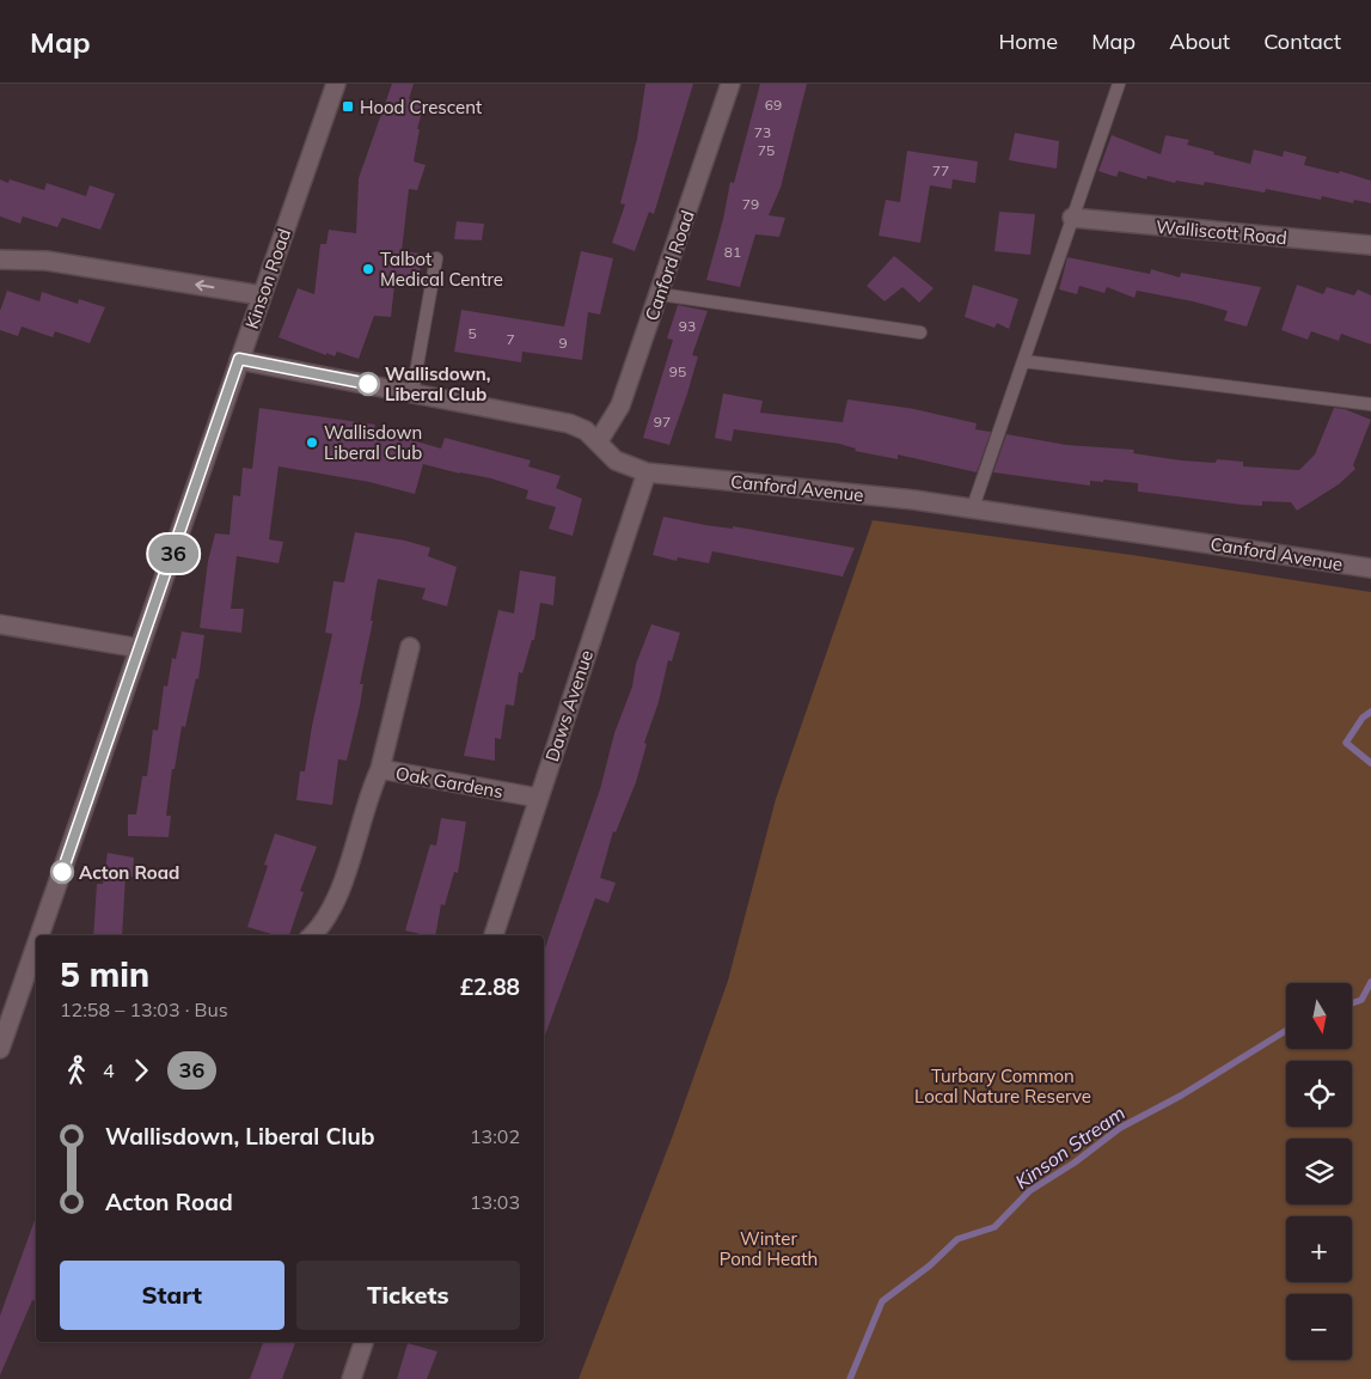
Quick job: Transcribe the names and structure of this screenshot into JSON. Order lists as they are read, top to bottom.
{
  "streets": {
    "street": [
      "Walliscott Road",
      "Canford Road",
      "Kinson Road",
      "Canford Avenue",
      "Daws Avenue",
      "Oak Gardens"
    ]
  },
  "crossings": [
    ["Canford Road", "Canford Avenue"],
    ["Kinson Road", "Canford Avenue"],
    ["Canford Avenue", "Daws Avenue"],
    ["Daws Avenue", "Oak Gardens"]
  ],
  "water": ["Kinson Stream"],
  "parks": ["Turbary Common Local Nature Reserve", "Winter Pond Heath"],
  "places": {
    "transit": ["Hood Crescent"],
    "other": [
      "Talbot Medical Centre",
      "Wallisdown, Liberal Club",
      "Wallisdown Liberal Club",
      "Acton Road"
    ]
  },
  "lines": ["bus line 36"],
  "house_numbers": [
    "69",
    "73",
    "75",
    "77",
    "79",
    "81",
    "93",
    "5",
    "7",
    "9",
    "95",
    "97"
  ],
  "north": "bottom",
  "page": {
    "header": "Map",
    "nav": [
      "Home",
      "Map",
      "About",
      "Contact"
    ],
    "on_map": "36",
    "heading": ["5 min", "12:58 – 13:03 · Bus", "£2.88"],
    "map_buttons": ["+", "−"],
    "legs": ["4", "36"],
    "list": [
      {
        "name": "Wallisdown, Liberal Club",
        "value": "13:02"
      },
      {
        "name": "Acton Road",
        "value": "13:03"
      }
    ],
    "buttons": ["Start", "Tickets"]
  }
}
